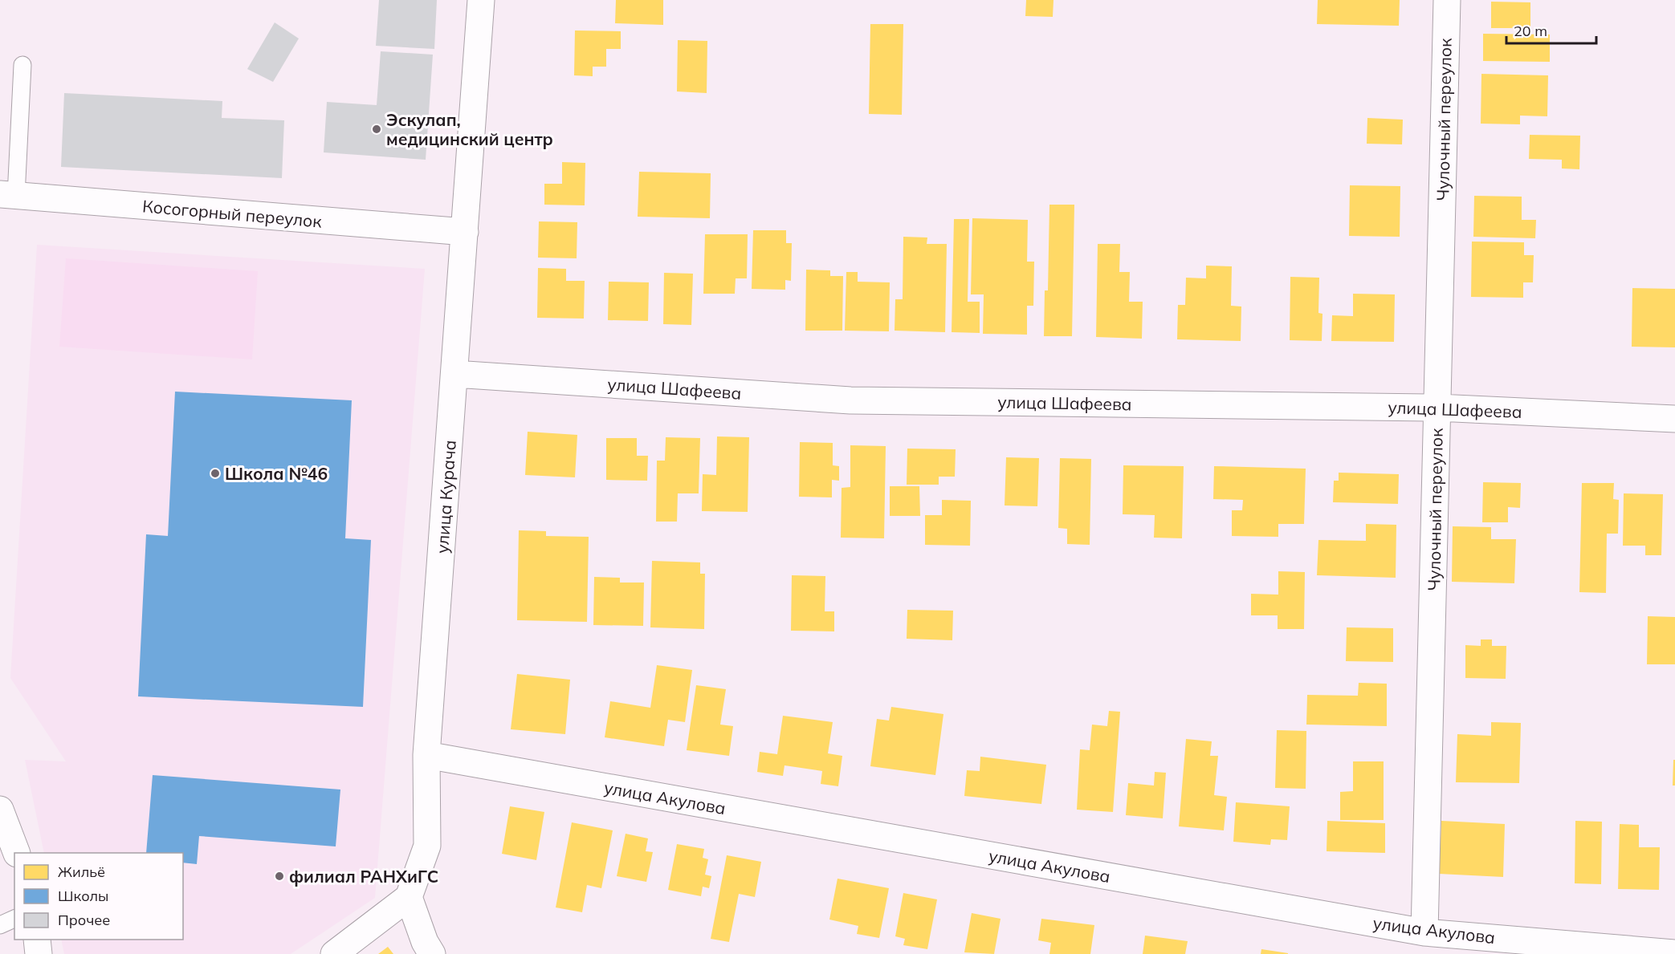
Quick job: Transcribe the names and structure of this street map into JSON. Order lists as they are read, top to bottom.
{
  "streets": {
    "street": [
      "Чулочный переулок",
      "Косогорный переулок",
      "улица Шафеева",
      "улица Курача",
      "улица Акулова"
    ]
  },
  "crossings": [
    ["Чулочный переулок", "улица Шафеева"],
    ["Чулочный переулок", "улица Акулова"],
    ["Косогорный переулок", "улица Курача"],
    ["улица Шафеева", "улица Курача"],
    ["улица Курача", "улица Акулова"]
  ],
  "places": ["Эскулап, медицинский центр", "Школа №46", "филиал РАНХиГС"],
  "legend": ["Жильё", "Школы", "Прочее"],
  "scale_bar": "20 m"
}
